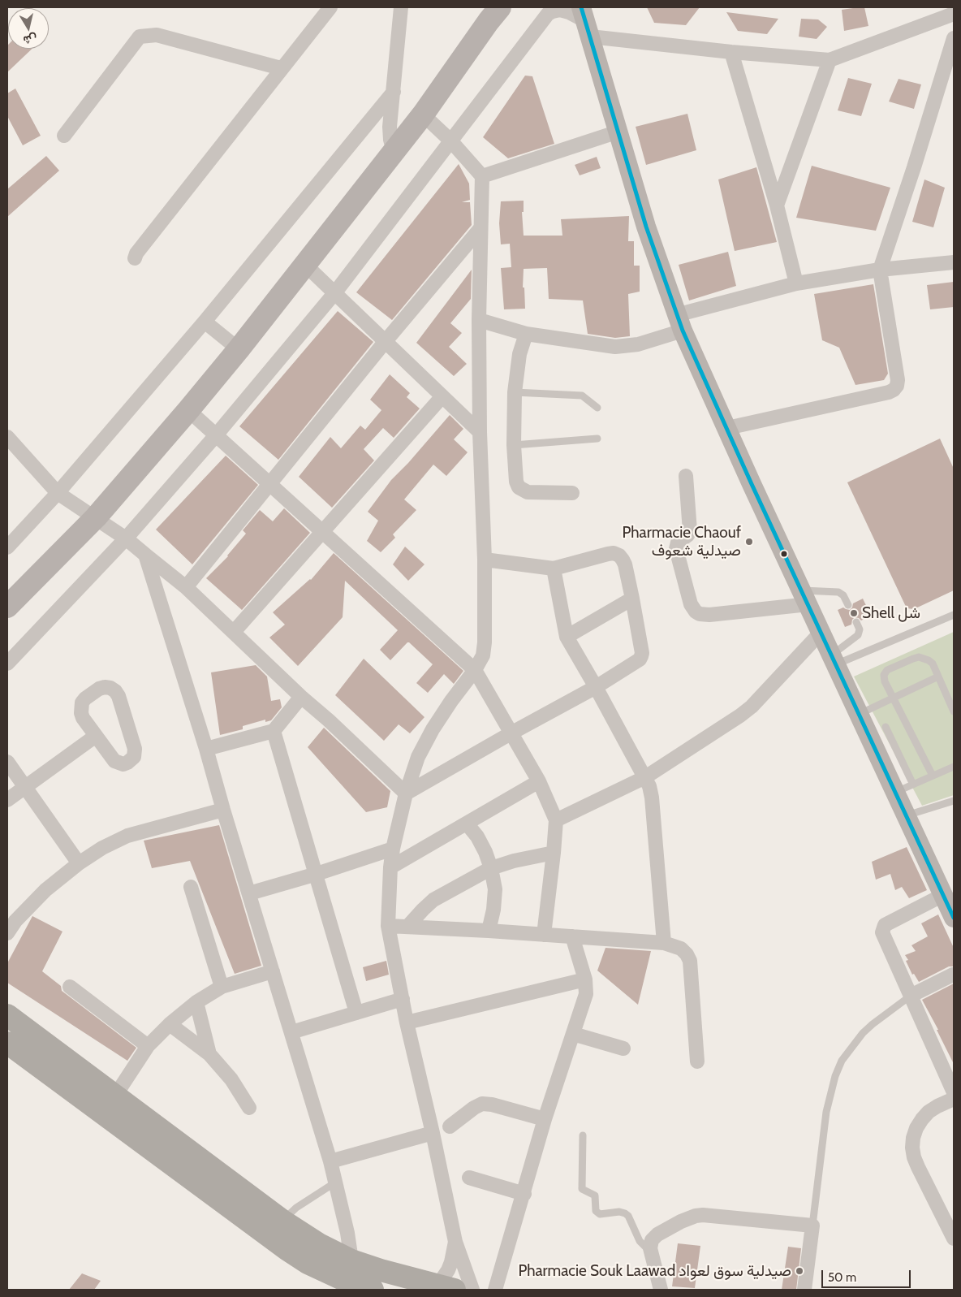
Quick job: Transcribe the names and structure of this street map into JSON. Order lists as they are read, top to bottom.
{
  "places": ["Pharmacie Chaouf صيدلية شعوف", "Shell شل", "Pharmacie Souk Laawad صيدلية سوق لعواد"],
  "scale_bar": "50 m",
  "north": "bottom"
}
